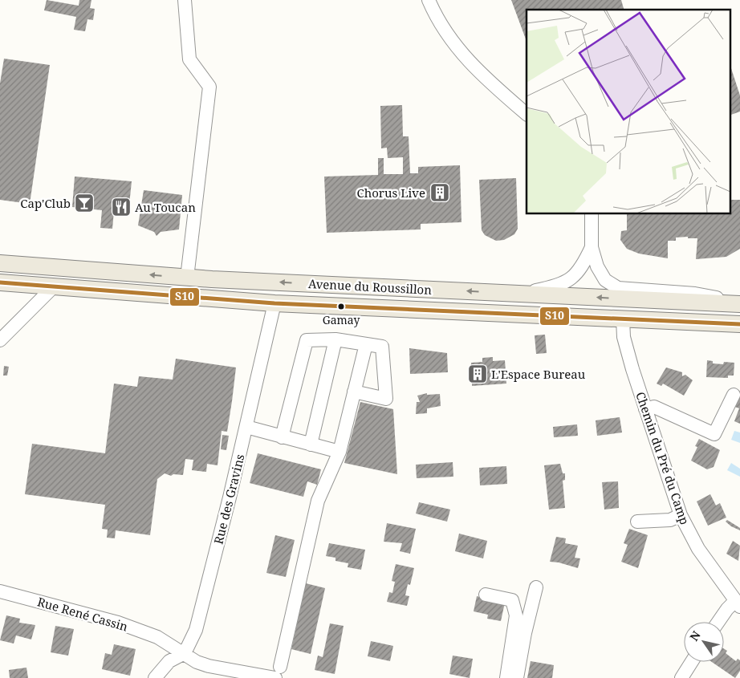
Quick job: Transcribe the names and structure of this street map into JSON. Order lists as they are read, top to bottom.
{
  "streets": {
    "main road": ["Avenue du Roussillon"],
    "street": ["Chemin du Pré du Camp", "Rue des Gravins", "Rue René Cassin"]
  },
  "crossings": [
    ["Avenue du Roussillon", "Chemin du Pré du Camp"],
    ["Avenue du Roussillon", "Rue des Gravins"],
    ["Rue des Gravins", "Rue René Cassin"]
  ],
  "places": {
    "building": ["Chorus Live", "L'Espace Bureau"],
    "bar": ["Cap'Club"],
    "restaurant": ["Au Toucan"],
    "other": ["Gamay"]
  },
  "lines": ["transit line S10"],
  "north": "top left"
}
